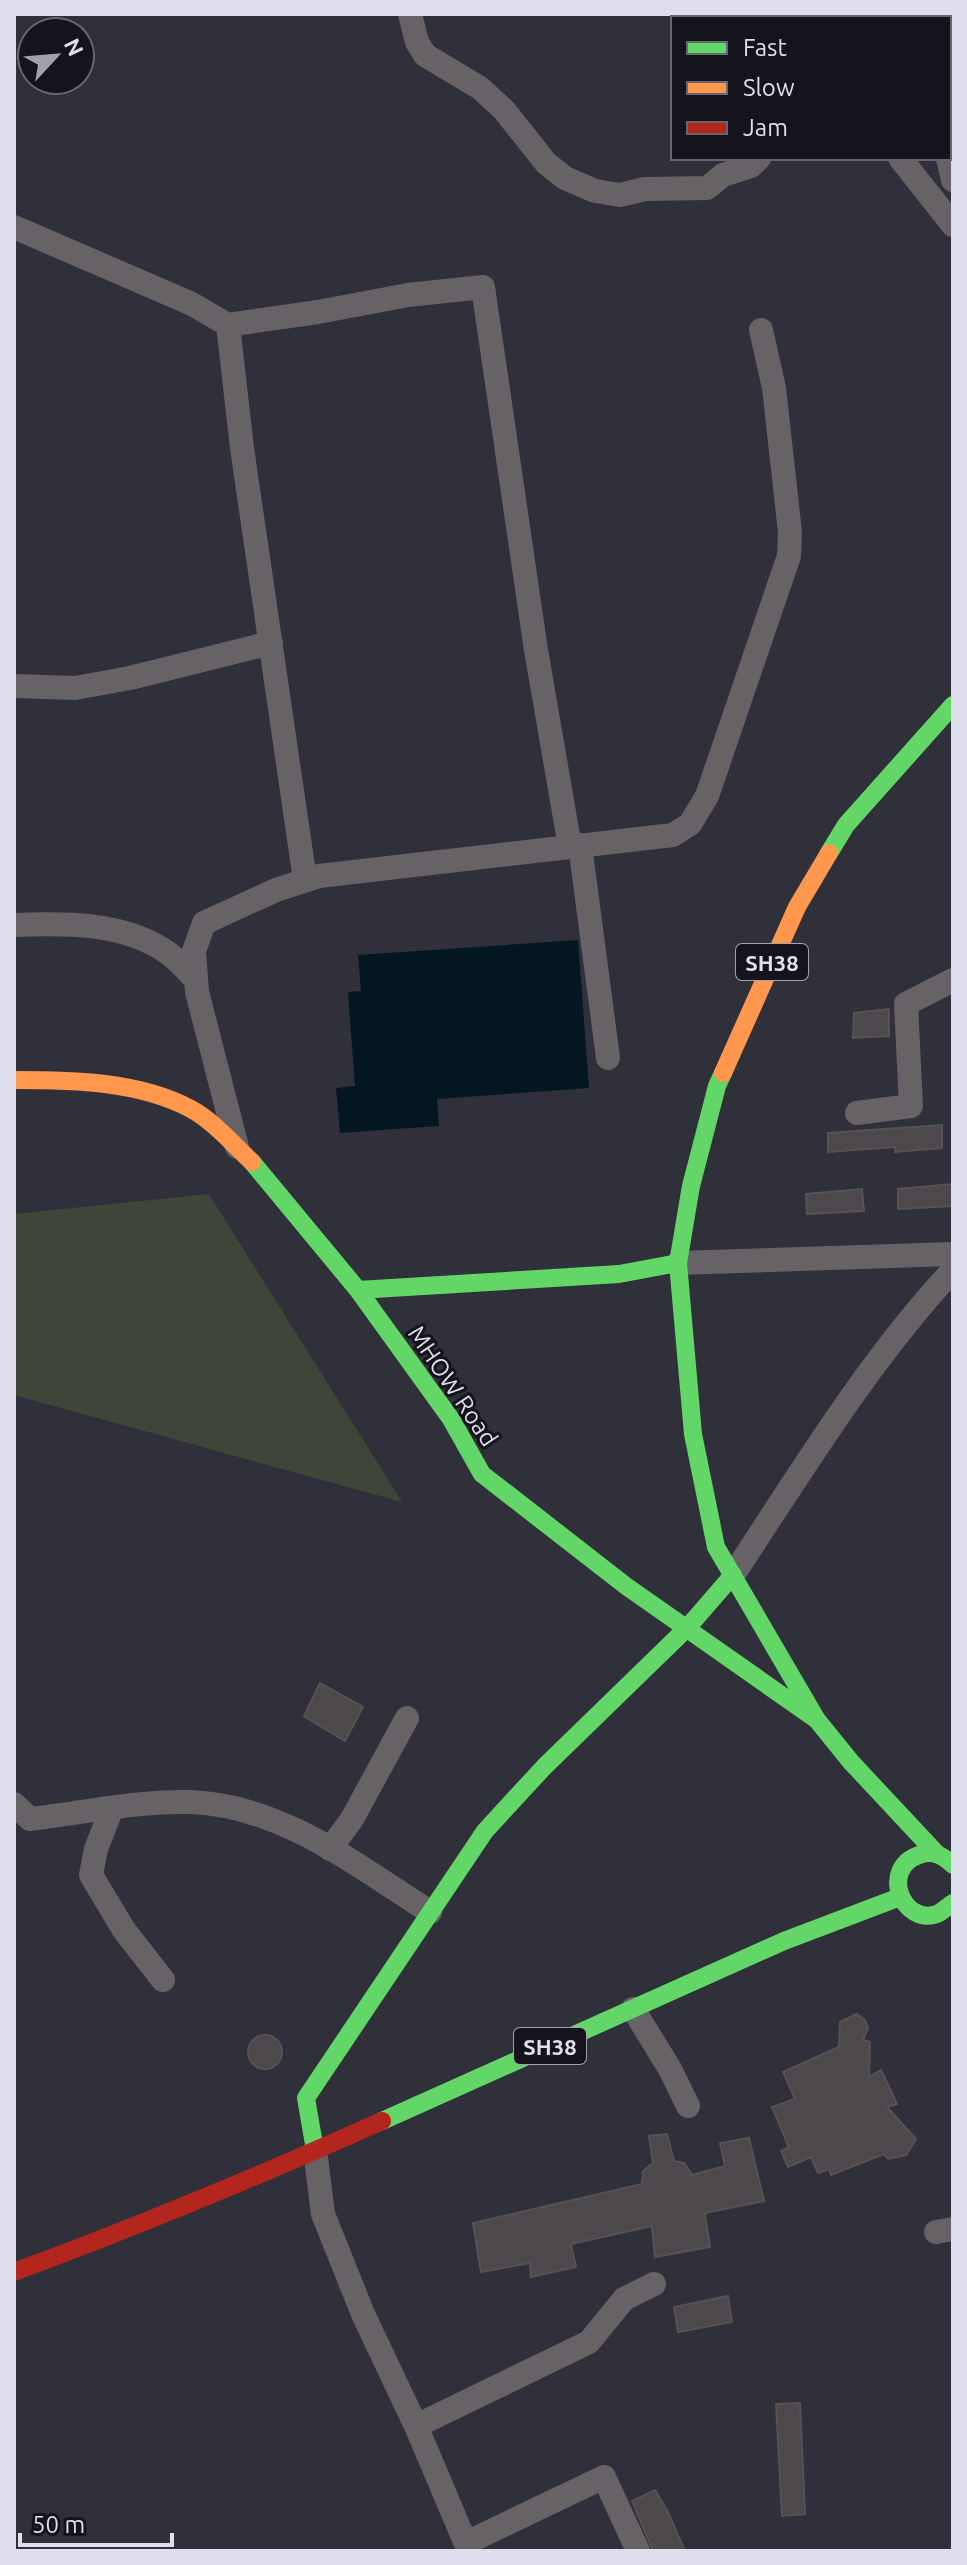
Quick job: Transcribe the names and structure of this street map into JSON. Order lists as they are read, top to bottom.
{
  "streets": {
    "main road": ["SH38", "MHOW Road"]
  },
  "crossings": [
    ["SH38", "MHOW Road"]
  ],
  "legend": ["Fast", "Slow", "Jam"],
  "scale_bar": "50 m",
  "north": "top right"
}
